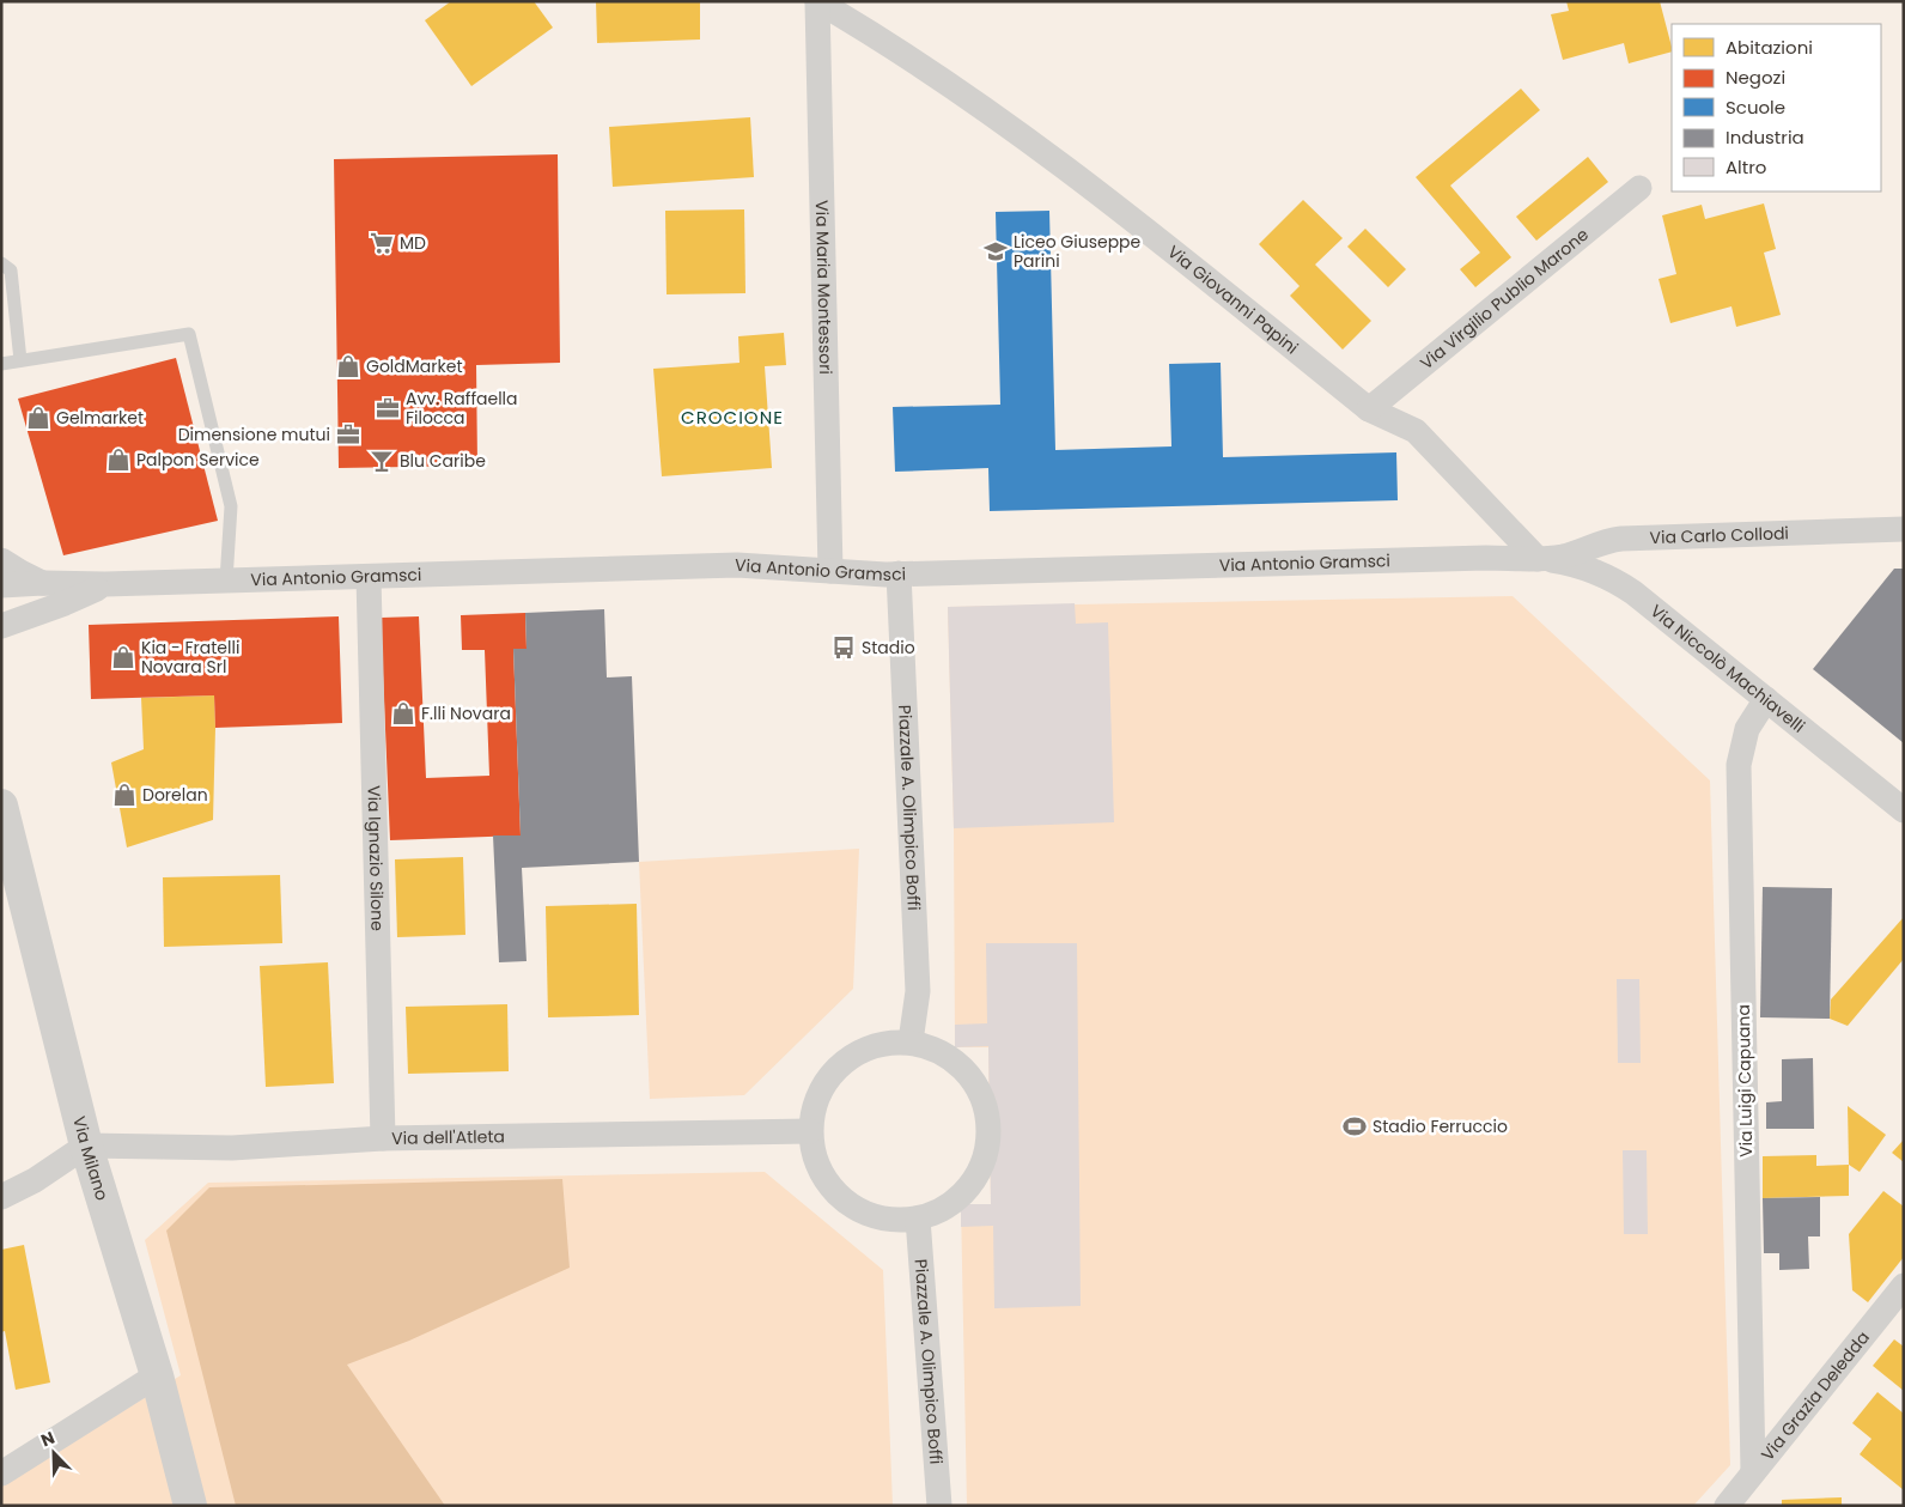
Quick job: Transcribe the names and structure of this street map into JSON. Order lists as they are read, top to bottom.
{
  "streets": {
    "main road": ["Via Milano"],
    "street": [
      "Via Maria Montessori",
      "Via Giovanni Papini",
      "Via Virgilio Publio Marone",
      "Via Carlo Collodi",
      "Via Antonio Gramsci",
      "Via Niccolò Machiavelli",
      "Piazzale A. Olimpico Boffi",
      "Via Ignazio Silone",
      "Via Luigi Capuana",
      "Via dell'Atleta",
      "Via Grazia Deledda"
    ]
  },
  "crossings": [
    ["Via Maria Montessori", "Via Giovanni Papini"],
    ["Via Maria Montessori", "Via Antonio Gramsci"],
    ["Via Giovanni Papini", "Via Virgilio Publio Marone"],
    ["Via Giovanni Papini", "Via Carlo Collodi"],
    ["Via Giovanni Papini", "Via Antonio Gramsci"],
    ["Via Giovanni Papini", "Via Niccolò Machiavelli"],
    ["Via Carlo Collodi", "Via Antonio Gramsci"],
    ["Via Carlo Collodi", "Via Niccolò Machiavelli"],
    ["Via Antonio Gramsci", "Via Niccolò Machiavelli"],
    ["Via Antonio Gramsci", "Piazzale A. Olimpico Boffi"],
    ["Via Antonio Gramsci", "Via Ignazio Silone"],
    ["Via Niccolò Machiavelli", "Via Luigi Capuana"],
    ["Piazzale A. Olimpico Boffi", "Via dell'Atleta"],
    ["Via Ignazio Silone", "Via dell'Atleta"],
    ["Via Luigi Capuana", "Via Grazia Deledda"],
    ["Via dell'Atleta", "Via Milano"]
  ],
  "districts": ["CROCIONE"],
  "places": {
    "supermarket": ["MD"],
    "school or university": ["Liceo Giuseppe Parini"],
    "shop": [
      "GoldMarket",
      "Gelmarket",
      "Palpon Service",
      "Kia - Fratelli Novara Srl",
      "F.lli Novara",
      "Dorelan"
    ],
    "office": ["Avv. Raffaella Filocca", "Dimensione mutui"],
    "bar": ["Blu Caribe"],
    "bus stop": ["Stadio"],
    "sports": ["Stadio Ferruccio"]
  },
  "legend": [
    "Abitazioni",
    "Negozi",
    "Scuole",
    "Industria",
    "Altro"
  ],
  "north": "top left"
}
